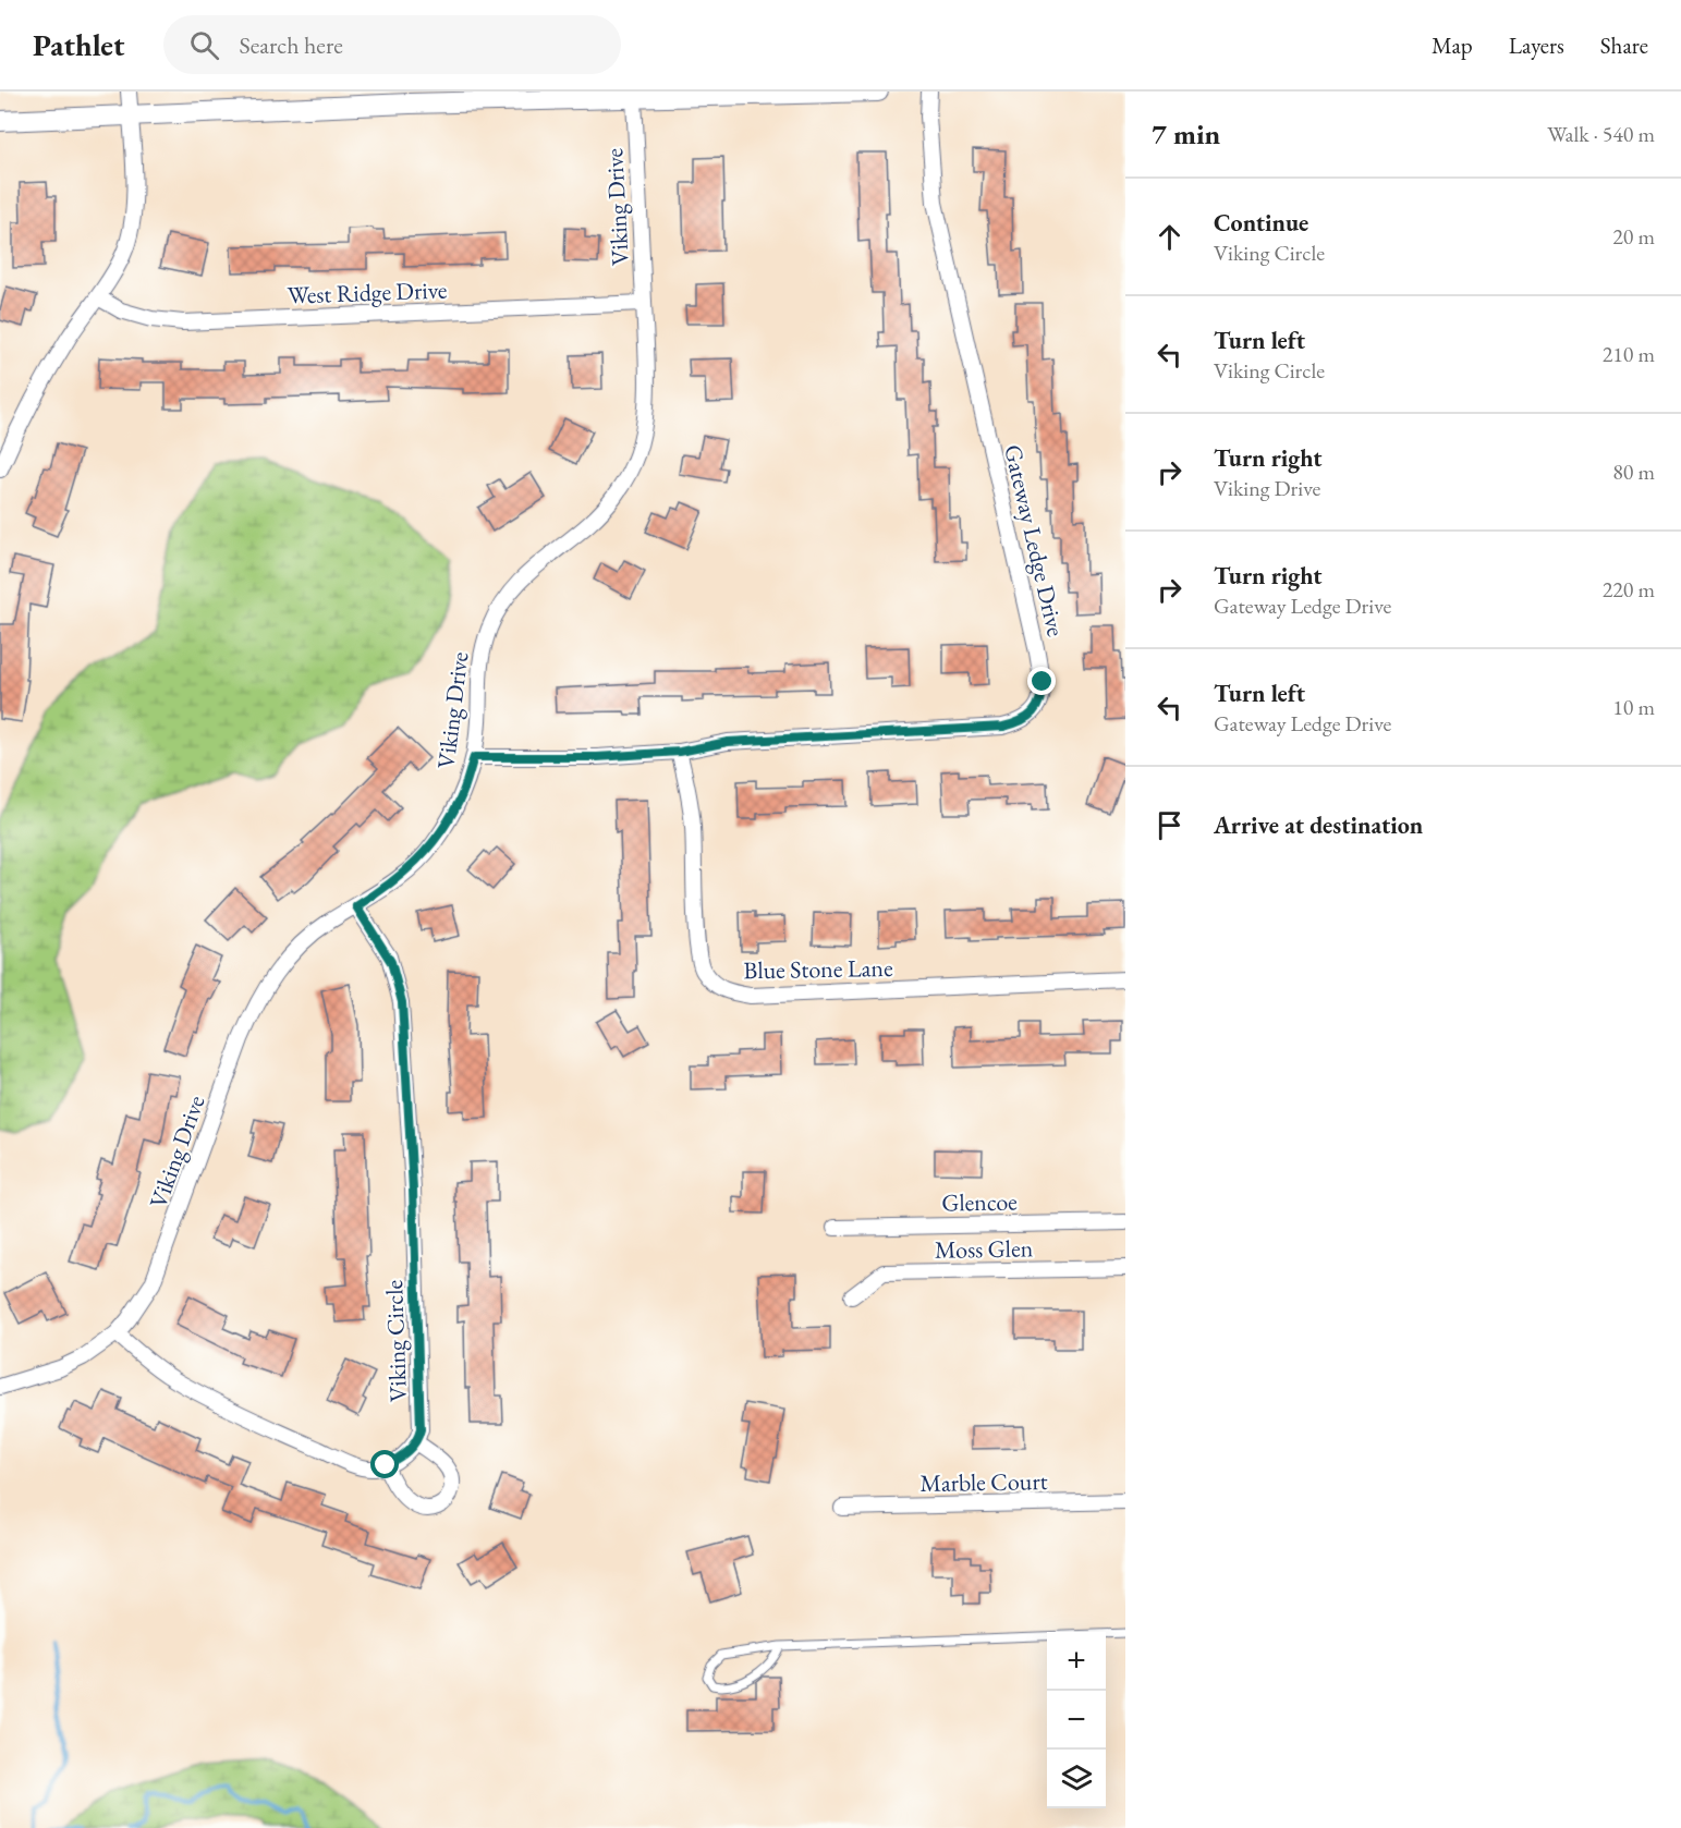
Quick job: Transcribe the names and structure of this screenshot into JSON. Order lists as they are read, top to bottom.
{
  "streets": {
    "street": [
      "Viking Drive",
      "West Ridge Drive",
      "Gateway Ledge Drive",
      "Blue Stone Lane",
      "Glencoe",
      "Moss Glen",
      "Viking Circle",
      "Marble Court"
    ]
  },
  "crossings": [
    ["Viking Drive", "West Ridge Drive"],
    ["Viking Drive", "Gateway Ledge Drive"],
    ["Viking Drive", "Viking Circle"],
    ["Gateway Ledge Drive", "Blue Stone Lane"]
  ],
  "page": {
    "header": "Pathlet",
    "search": "Search here",
    "nav": ["Map", "Layers", "Share"],
    "heading": ["7 min", "Walk · 540 m"],
    "list": [
      ["Continue", "Viking Circle", "20 m"],
      ["Turn left", "Viking Circle", "210 m"],
      ["Turn right", "Viking Drive", "80 m"],
      ["Turn right", "Gateway Ledge Drive", "220 m"],
      ["Turn left", "Gateway Ledge Drive", "10 m"],
      "Arrive at destination"
    ],
    "map_buttons": ["+", "−"]
  }
}
